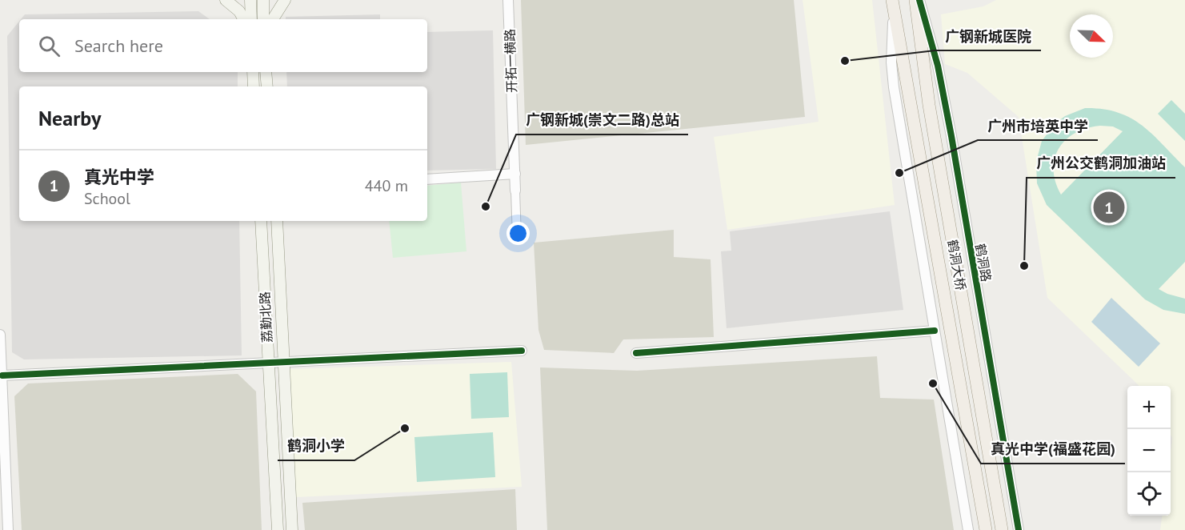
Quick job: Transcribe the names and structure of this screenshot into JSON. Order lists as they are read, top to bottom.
{
  "streets": {
    "main road": ["鹤洞大桥", "荔勤北路"],
    "street": ["开拓一横路", "鹤洞路"]
  },
  "places": [
    "广钢新城医院",
    "广州市培英中学",
    "广钢新城(崇文二路)总站",
    "广州公交鹤洞加油站",
    "真光中学(福盛花园)",
    "鹤洞小学"
  ],
  "north": "bottom right",
  "page": {
    "search": "Search here",
    "heading": "Nearby",
    "list": [
      {
        "mark": "1",
        "name": "真光中学",
        "note": "School",
        "value": "440 m"
      }
    ],
    "pins": "1",
    "map_buttons": ["+", "−"]
  }
}
